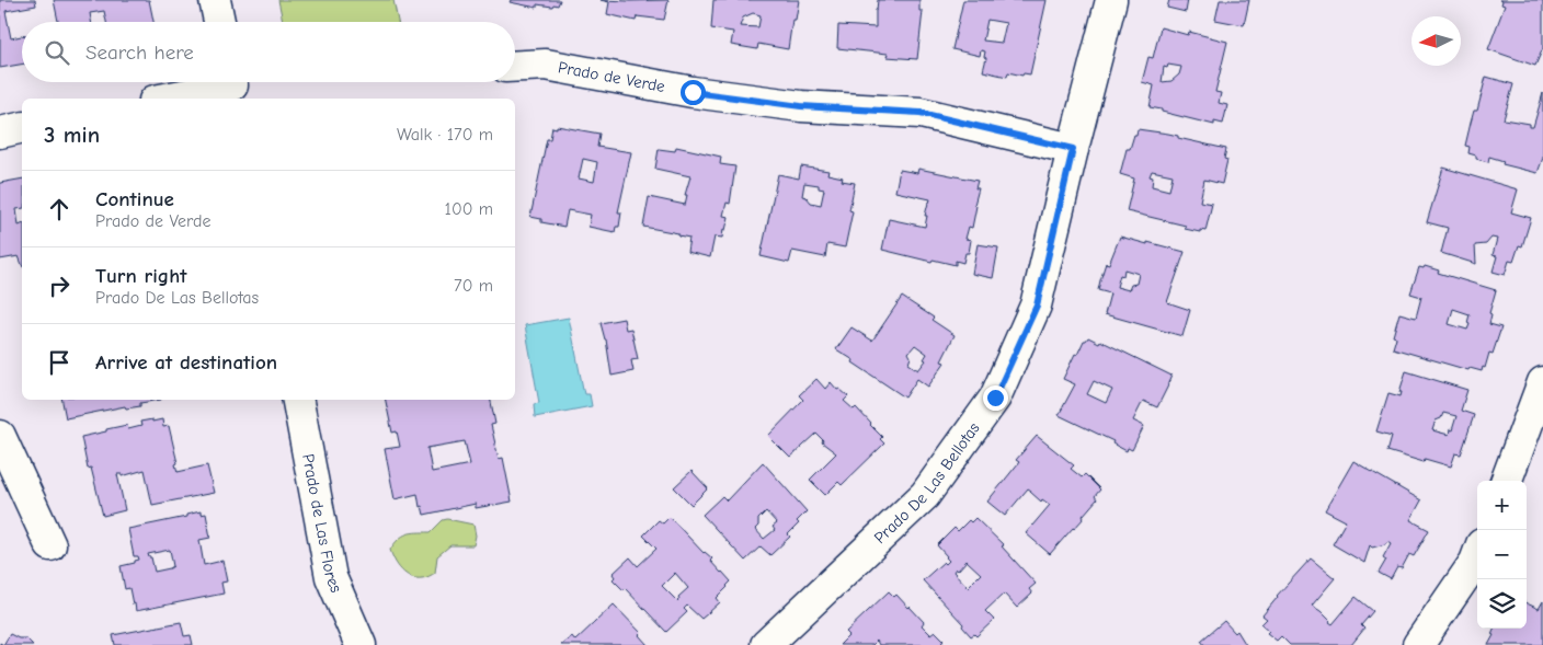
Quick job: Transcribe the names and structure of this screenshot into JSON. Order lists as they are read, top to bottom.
{
  "streets": {
    "street": ["Prado de Verde", "Prado De Las Bellotas", "Prado de Las Flores"]
  },
  "crossings": [
    ["Prado de Verde", "Prado De Las Bellotas"]
  ],
  "north": "left",
  "page": {
    "search": "Search here",
    "heading": ["3 min", "Walk · 170 m"],
    "list": [
      ["Continue", "Prado de Verde", "100 m"],
      ["Turn right", "Prado De Las Bellotas", "70 m"],
      "Arrive at destination"
    ],
    "map_buttons": ["+", "−"]
  }
}
